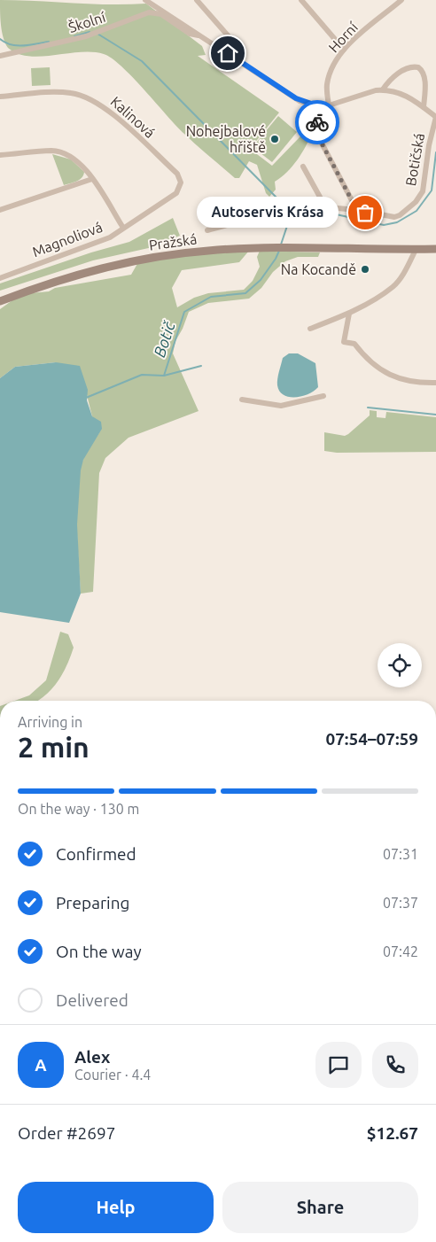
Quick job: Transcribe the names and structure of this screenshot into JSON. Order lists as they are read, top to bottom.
{
  "streets": {
    "main road": ["Pražská"],
    "street": [
      "Školní",
      "Horní",
      "Kalinová",
      "Botičská",
      "Magnoliová"
    ]
  },
  "crossings": [
    ["Horní", "Botičská"],
    ["Kalinová", "Magnoliová"]
  ],
  "water": ["Botič"],
  "places": ["Nohejbalové hřiště", "Autoservis Krása", "Na Kocandě"],
  "page": {
    "bubble": "Autoservis Krása",
    "heading": ["2 min", "Arriving in", "07:54–07:59"],
    "panel": [
      "Alex",
      "Courier · 4.4",
      "Order #2697",
      "$12.67"
    ],
    "bar": "On the way · 130 m",
    "list": [
      ["Confirmed", "07:31"],
      ["Preparing", "07:37"],
      ["On the way", "07:42"],
      "Delivered"
    ],
    "round": "A",
    "buttons": ["Help", "Share"]
  }
}
